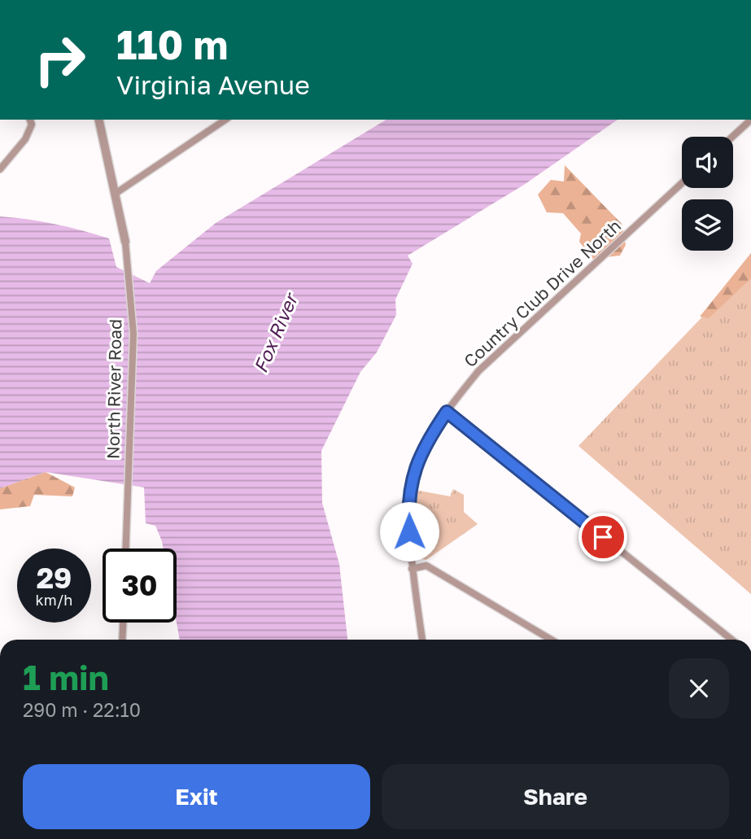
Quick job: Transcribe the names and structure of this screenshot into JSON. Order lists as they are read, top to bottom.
{
  "streets": {
    "street": ["Country Club Drive North", "North River Road"]
  },
  "water": ["Fox River"],
  "page": {
    "turn": ["110 m", "Virginia Avenue"],
    "speed": "29 km/h",
    "limit": "30",
    "heading": ["1 min", "290 m · 22:10"],
    "buttons": ["Exit", "Share"]
  }
}
